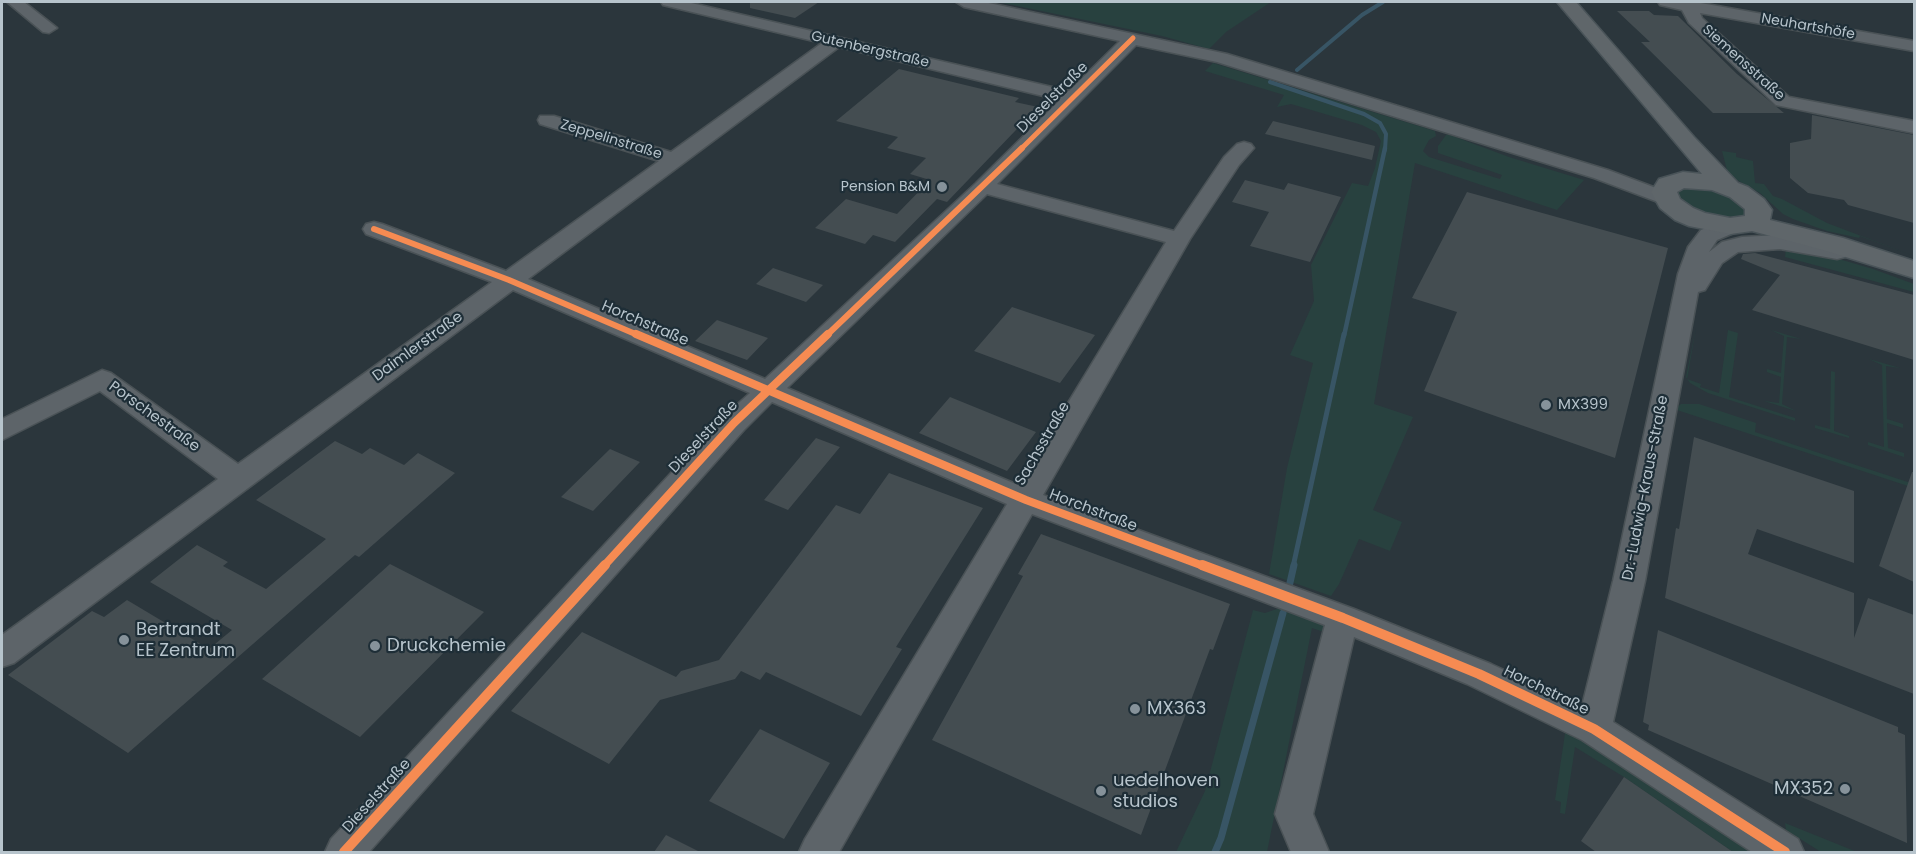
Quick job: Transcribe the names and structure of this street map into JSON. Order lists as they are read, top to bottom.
{
  "streets": {
    "street": [
      "Neuhartshöfe",
      "Gutenbergstraße",
      "Siemensstraße",
      "Dieselstraße",
      "Zeppelinstraße",
      "Horchstraße",
      "Daimlerstraße",
      "Porschestraße",
      "Sachsstraße",
      "Dr.-Ludwig-Kraus-Straße"
    ]
  },
  "crossings": [
    ["Neuhartshöfe", "Siemensstraße"],
    ["Gutenbergstraße", "Dieselstraße"],
    ["Gutenbergstraße", "Daimlerstraße"],
    ["Dieselstraße", "Horchstraße"],
    ["Zeppelinstraße", "Daimlerstraße"],
    ["Horchstraße", "Daimlerstraße"],
    ["Horchstraße", "Sachsstraße"],
    ["Horchstraße", "Dr.-Ludwig-Kraus-Straße"],
    ["Daimlerstraße", "Porschestraße"]
  ],
  "places": [
    "Pension B&M",
    "MX399",
    "Bertrandt EE Zentrum",
    "Druckchemie",
    "MX363",
    "MX352",
    "uedelhoven studios"
  ]
}
